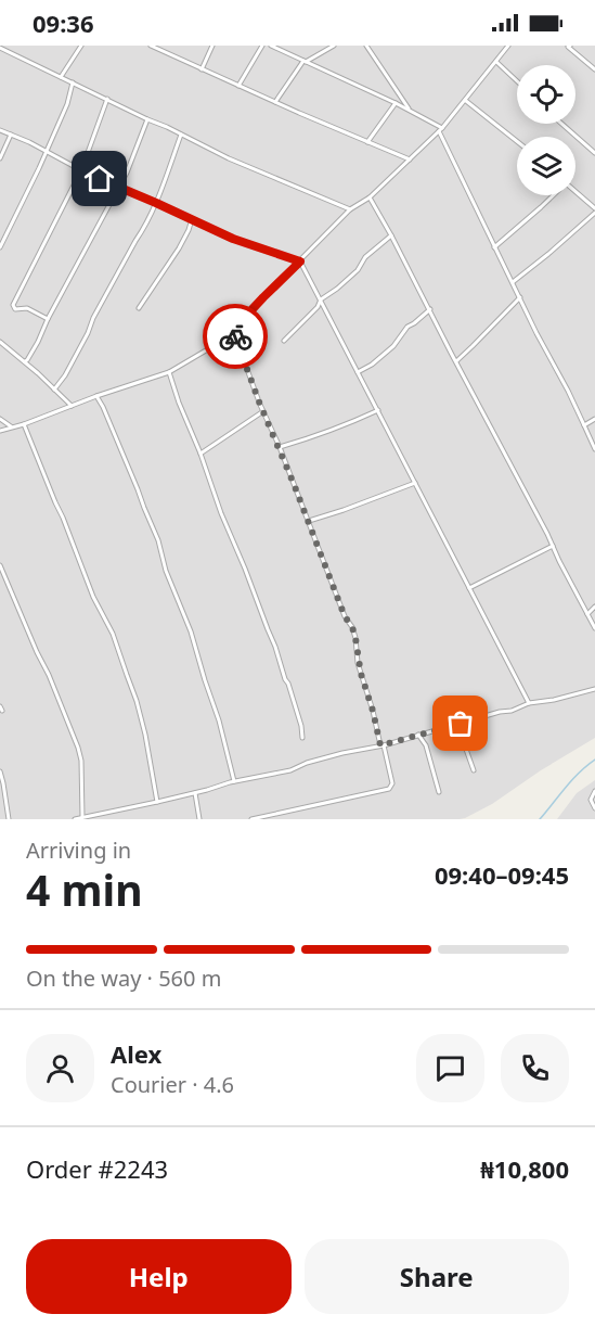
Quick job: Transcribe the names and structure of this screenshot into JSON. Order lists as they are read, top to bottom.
{
  "page": {
    "status": "09:36",
    "heading": ["4 min", "Arriving in", "09:40–09:45"],
    "panel": [
      "Alex",
      "Courier · 4.6",
      "Order #2243",
      "₦10,800"
    ],
    "bar": "On the way · 560 m",
    "buttons": ["Help", "Share"]
  }
}
